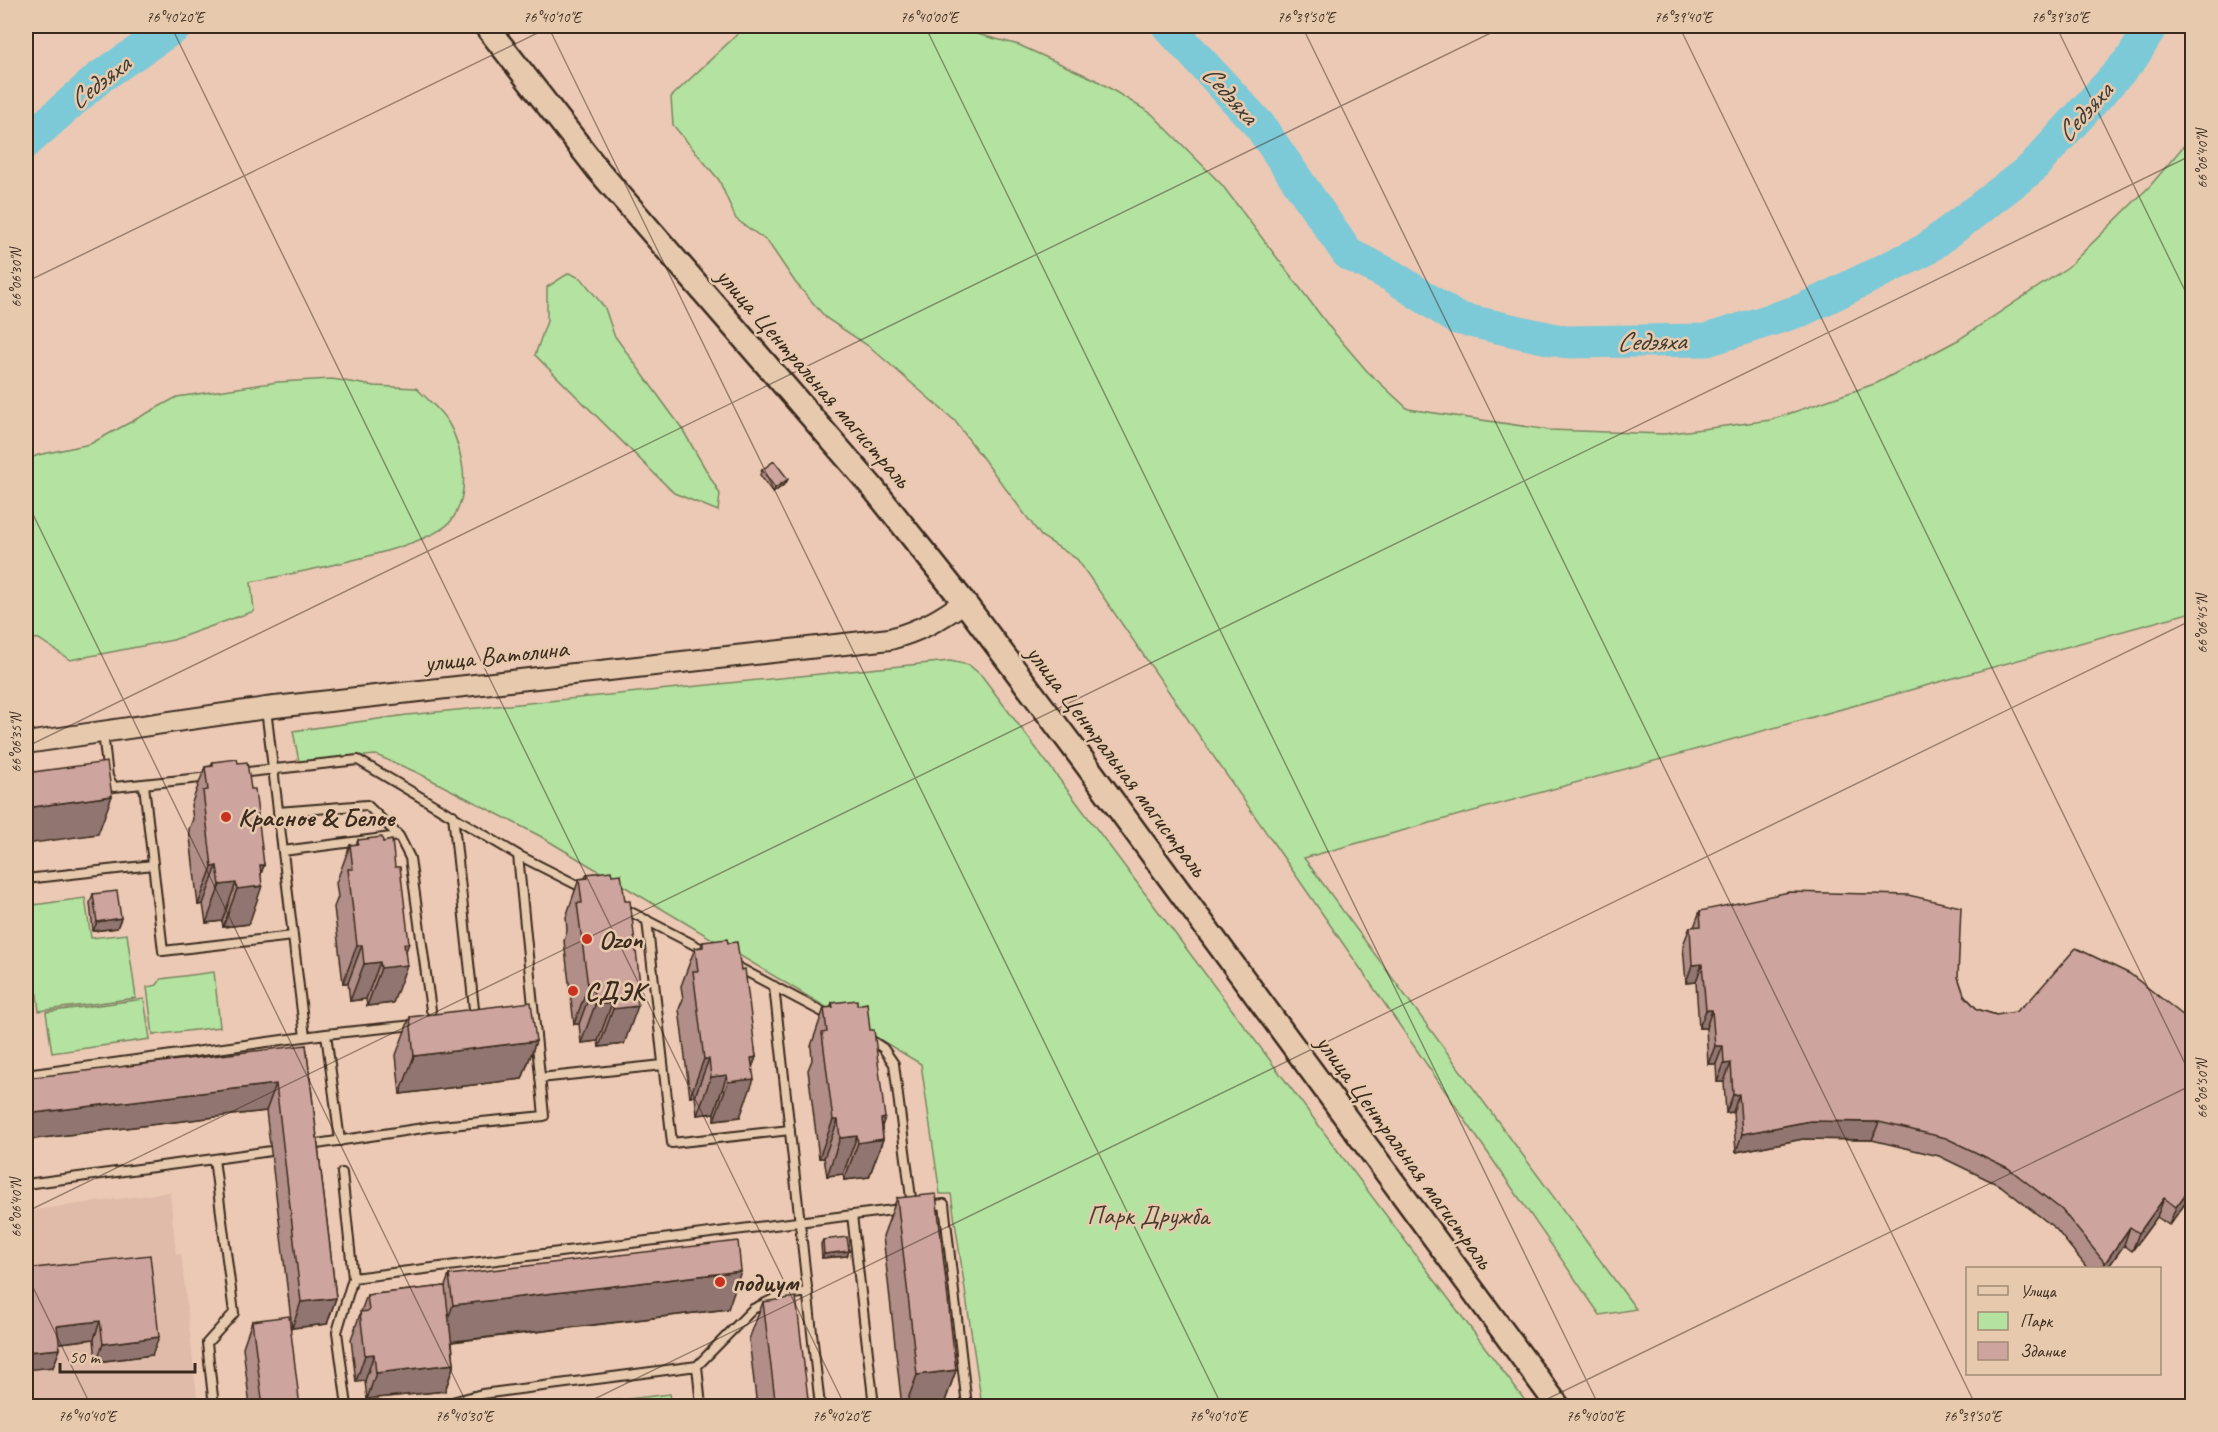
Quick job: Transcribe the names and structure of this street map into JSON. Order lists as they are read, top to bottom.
{
  "streets": {
    "main road": ["улица Центральная магистраль"],
    "street": ["улица Ватолина"]
  },
  "crossings": [
    ["улица Центральная магистраль", "улица Ватолина"]
  ],
  "water": ["Седэяха"],
  "parks": ["Парк Дружба"],
  "places": [
    "Красное & Белое",
    "Ozon",
    "СДЭК",
    "подиум"
  ],
  "legend": ["Улица", "Парк", "Здание"],
  "scale_bar": "50 m",
  "coordinates": [
    "76°40'20\"E",
    "76°40'10\"E",
    "76°40'00\"E",
    "76°39'50\"E",
    "76°39'40\"E",
    "76°39'30\"E",
    "66°06'40\"N",
    "66°06'30\"N",
    "66°06'45\"N",
    "66°06'35\"N",
    "66°06'50\"N",
    "76°40'40\"E",
    "76°40'30\"E"
  ]
}
